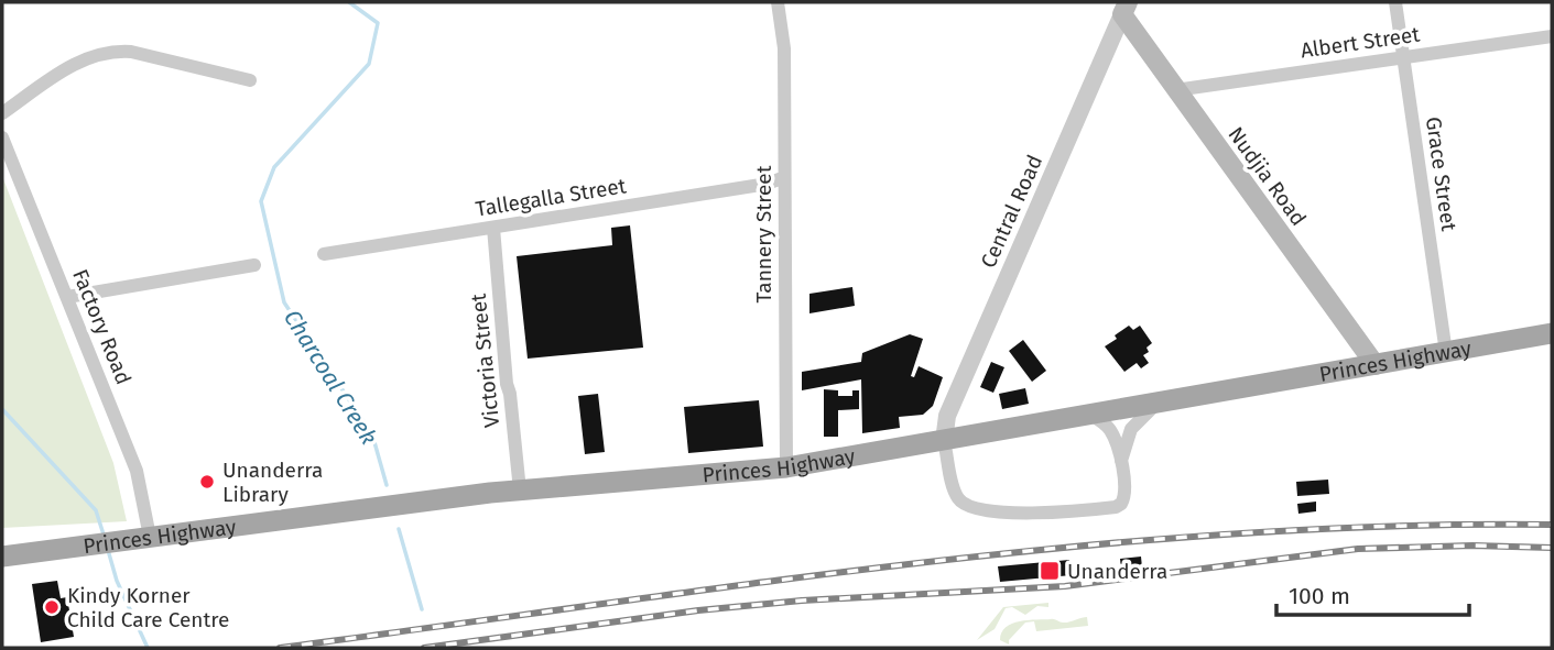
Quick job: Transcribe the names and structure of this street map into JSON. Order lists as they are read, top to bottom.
{
  "streets": {
    "main road": ["Nudjia Road", "Princes Highway"],
    "street": [
      "Albert Street",
      "Grace Street",
      "Tallegalla Street",
      "Central Road",
      "Tannery Street",
      "Factory Road",
      "Victoria Street"
    ]
  },
  "crossings": [
    ["Albert Street", "Grace Street"],
    ["Albert Street", "Nudjia Road"],
    ["Grace Street", "Princes Highway"],
    ["Nudjia Road", "Central Road"],
    ["Nudjia Road", "Princes Highway"],
    ["Tallegalla Street", "Tannery Street"],
    ["Tallegalla Street", "Victoria Street"],
    ["Central Road", "Princes Highway"],
    ["Tannery Street", "Princes Highway"],
    ["Factory Road", "Princes Highway"],
    ["Victoria Street", "Princes Highway"]
  ],
  "water": ["Charcoal Creek"],
  "places": {
    "other": ["Unanderra Library", "Kindy Korner Child Care Centre"],
    "transit": ["Unanderra"]
  },
  "scale_bar": "100 m"
}
